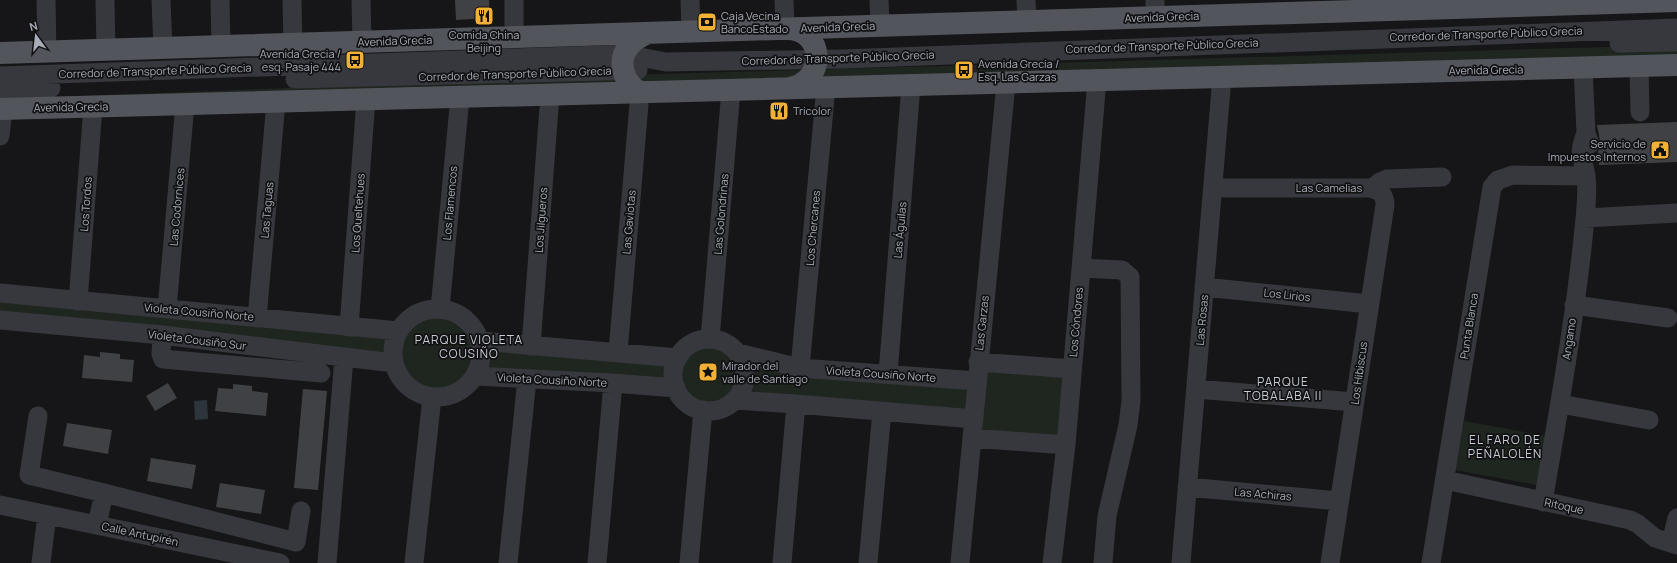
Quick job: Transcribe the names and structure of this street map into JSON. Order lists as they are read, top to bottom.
{
  "streets": {
    "main road": ["Avenida Grecia"],
    "street": [
      "Corredor de Transporte Público Grecia",
      "Las Camelias",
      "Los Flamencos",
      "Los Tordos",
      "Las Codornices",
      "Las Taguas",
      "Los Queltehues",
      "Las Golondrinas",
      "Los Jilgueros",
      "Las Gaviotas",
      "Los Chercanes",
      "Las Águilas",
      "Los Lirios",
      "Violeta Cousiño Norte",
      "Las Rosas",
      "Los Cóndores",
      "Las Garzas",
      "Punta Blanca",
      "Angamo",
      "Violeta Cousiño Sur",
      "Los Hibiscus",
      "Las Achiras",
      "Ritoque",
      "Calle Antupirén"
    ]
  },
  "crossings": [
    ["Avenida Grecia", "Corredor de Transporte Público Grecia"],
    ["Avenida Grecia", "Los Flamencos"],
    ["Avenida Grecia", "Los Tordos"],
    ["Avenida Grecia", "Las Codornices"],
    ["Avenida Grecia", "Las Taguas"],
    ["Avenida Grecia", "Los Queltehues"],
    ["Avenida Grecia", "Las Golondrinas"],
    ["Avenida Grecia", "Los Jilgueros"],
    ["Avenida Grecia", "Las Gaviotas"],
    ["Avenida Grecia", "Los Chercanes"],
    ["Avenida Grecia", "Las Águilas"],
    ["Avenida Grecia", "Las Rosas"],
    ["Avenida Grecia", "Los Cóndores"],
    ["Avenida Grecia", "Las Garzas"],
    ["Avenida Grecia", "Angamo"],
    ["Las Camelias", "Las Rosas"],
    ["Las Camelias", "Los Hibiscus"],
    ["Los Flamencos", "Violeta Cousiño Norte"],
    ["Los Flamencos", "Violeta Cousiño Sur"],
    ["Los Tordos", "Violeta Cousiño Norte"],
    ["Las Codornices", "Violeta Cousiño Norte"],
    ["Las Taguas", "Violeta Cousiño Norte"],
    ["Los Queltehues", "Violeta Cousiño Norte"],
    ["Las Golondrinas", "Violeta Cousiño Norte"],
    ["Los Chercanes", "Violeta Cousiño Norte"],
    ["Las Águilas", "Violeta Cousiño Norte"],
    ["Los Lirios", "Las Rosas"],
    ["Los Lirios", "Los Hibiscus"],
    ["Violeta Cousiño Norte", "Las Garzas"],
    ["Violeta Cousiño Norte", "Violeta Cousiño Sur"],
    ["Las Rosas", "Las Achiras"],
    ["Punta Blanca", "Angamo"],
    ["Punta Blanca", "Ritoque"],
    ["Angamo", "Ritoque"],
    ["Los Hibiscus", "Las Achiras"]
  ],
  "districts": ["PARQUE VIOLETA COUSIÑO", "PARQUE TOBALABA II", "EL FARO DE PEÑALOLÉN"],
  "places": {
    "restaurant": ["Comida China Beijing", "Tricolor"],
    "bank": ["Caja Vecina BancoEstado"],
    "bus stop": ["Avenida Grecia / esq. Pasaje 444", "Avenida Grecia / Esq. Las Garzas"],
    "public building": ["Servicio de Impuestos Internos"],
    "place": ["Mirador del valle de Santiago"]
  },
  "north": "top"
}
